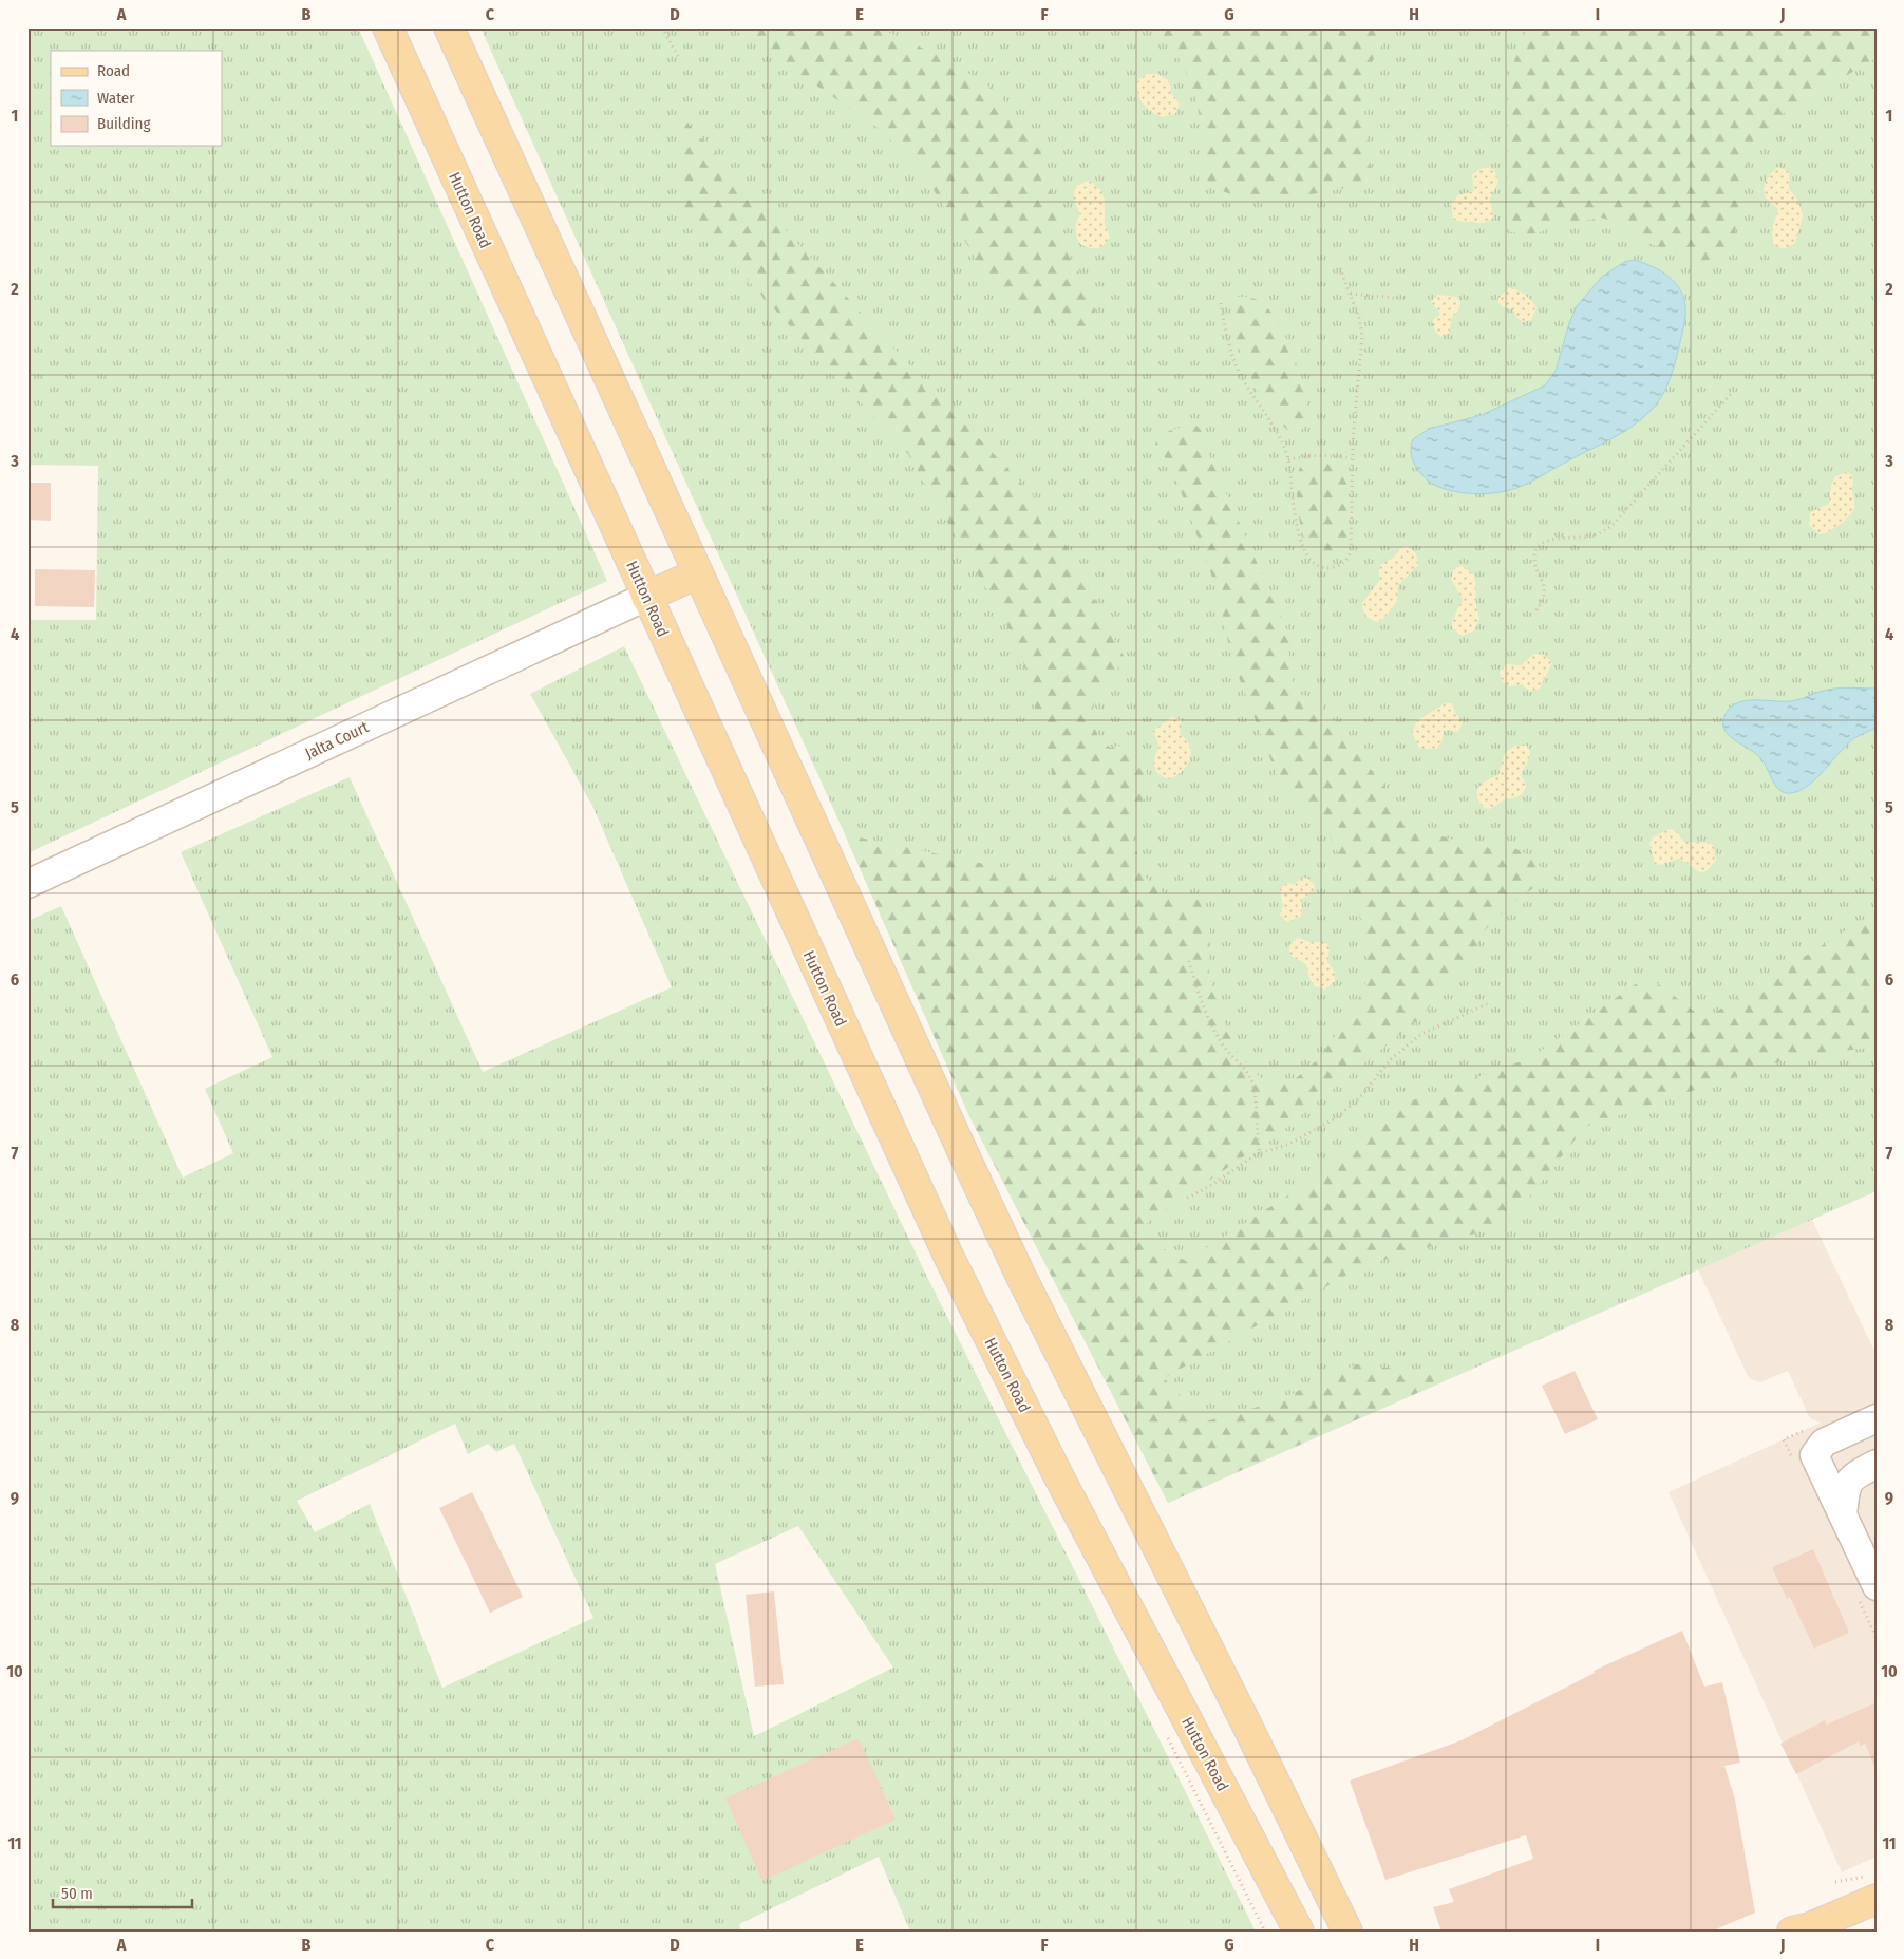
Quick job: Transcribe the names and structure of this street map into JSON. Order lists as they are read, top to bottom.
{
  "streets": {
    "main road": ["Hutton Road"],
    "street": ["Jalta Court"]
  },
  "crossings": [
    ["Hutton Road", "Jalta Court"]
  ],
  "legend": ["Road", "Water", "Building"],
  "scale_bar": "50 m",
  "grid": {
    "columns": [
      "A",
      "B",
      "C",
      "D",
      "E",
      "F",
      "G",
      "H",
      "I",
      "J"
    ],
    "rows": [
      "1",
      "2",
      "3",
      "4",
      "5",
      "6",
      "7",
      "8",
      "9",
      "10",
      "11"
    ]
  }
}
